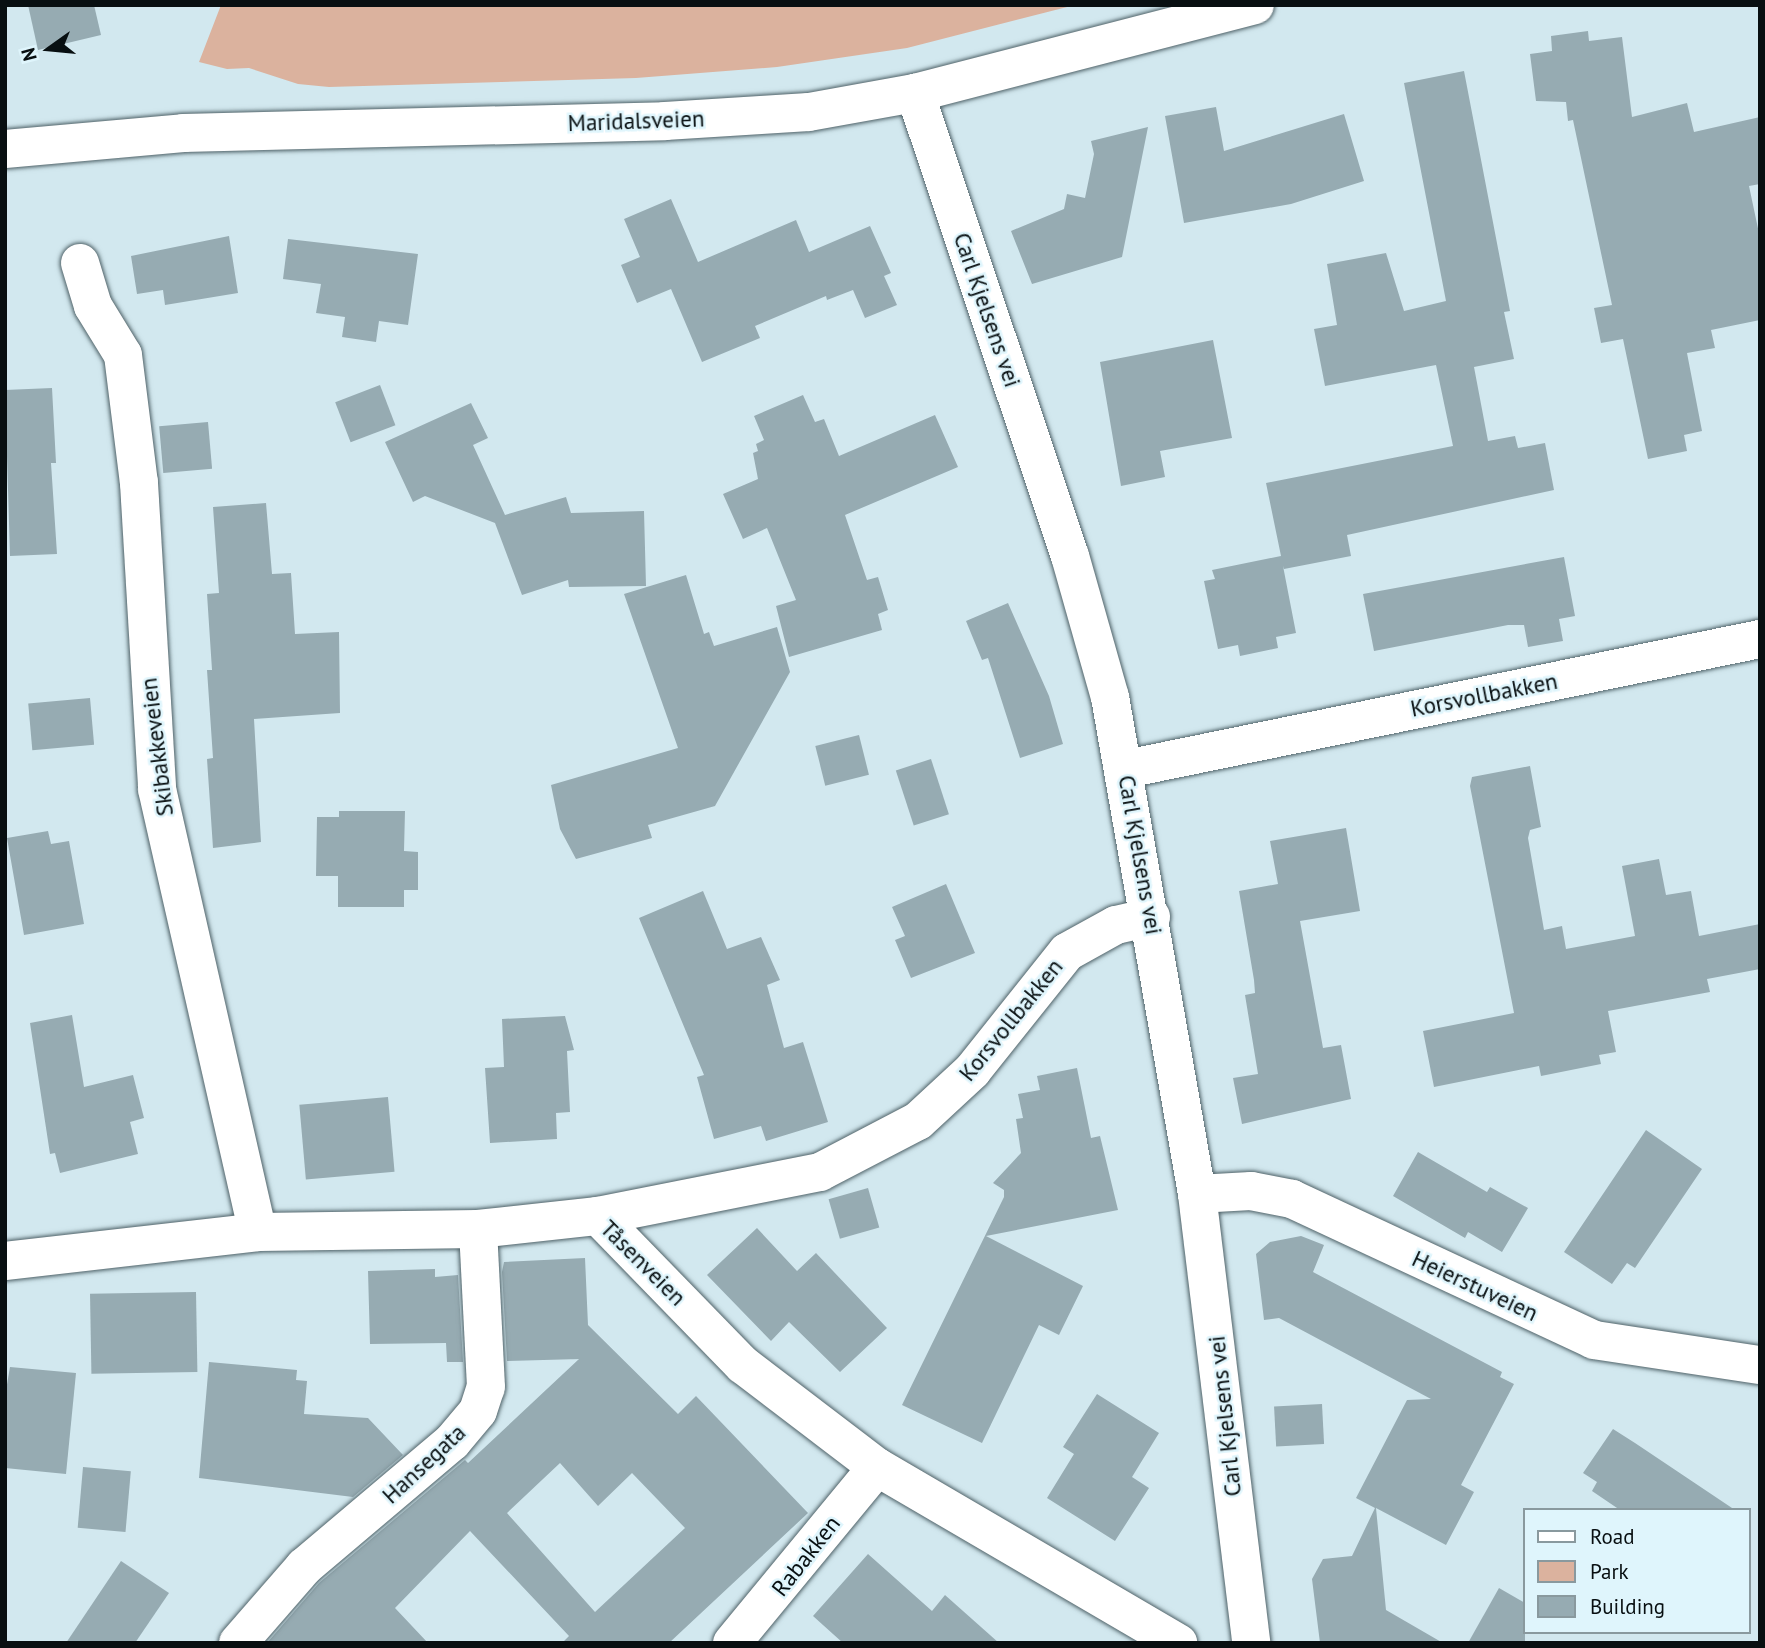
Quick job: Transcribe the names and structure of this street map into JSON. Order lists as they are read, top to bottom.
{
  "streets": {
    "street": [
      "Maridalsveien",
      "Carl Kjelsens vei",
      "Korsvollbakken",
      "Skibakkeveien",
      "Tåsenveien",
      "Heierstuveien",
      "Hansegata",
      "Rabakken"
    ]
  },
  "crossings": [
    ["Maridalsveien", "Carl Kjelsens vei"],
    ["Carl Kjelsens vei", "Korsvollbakken"],
    ["Carl Kjelsens vei", "Heierstuveien"],
    ["Korsvollbakken", "Tåsenveien"],
    ["Skibakkeveien", "Tåsenveien"],
    ["Tåsenveien", "Hansegata"],
    ["Tåsenveien", "Rabakken"]
  ],
  "legend": ["Road", "Park", "Building"],
  "north": "left"
}
